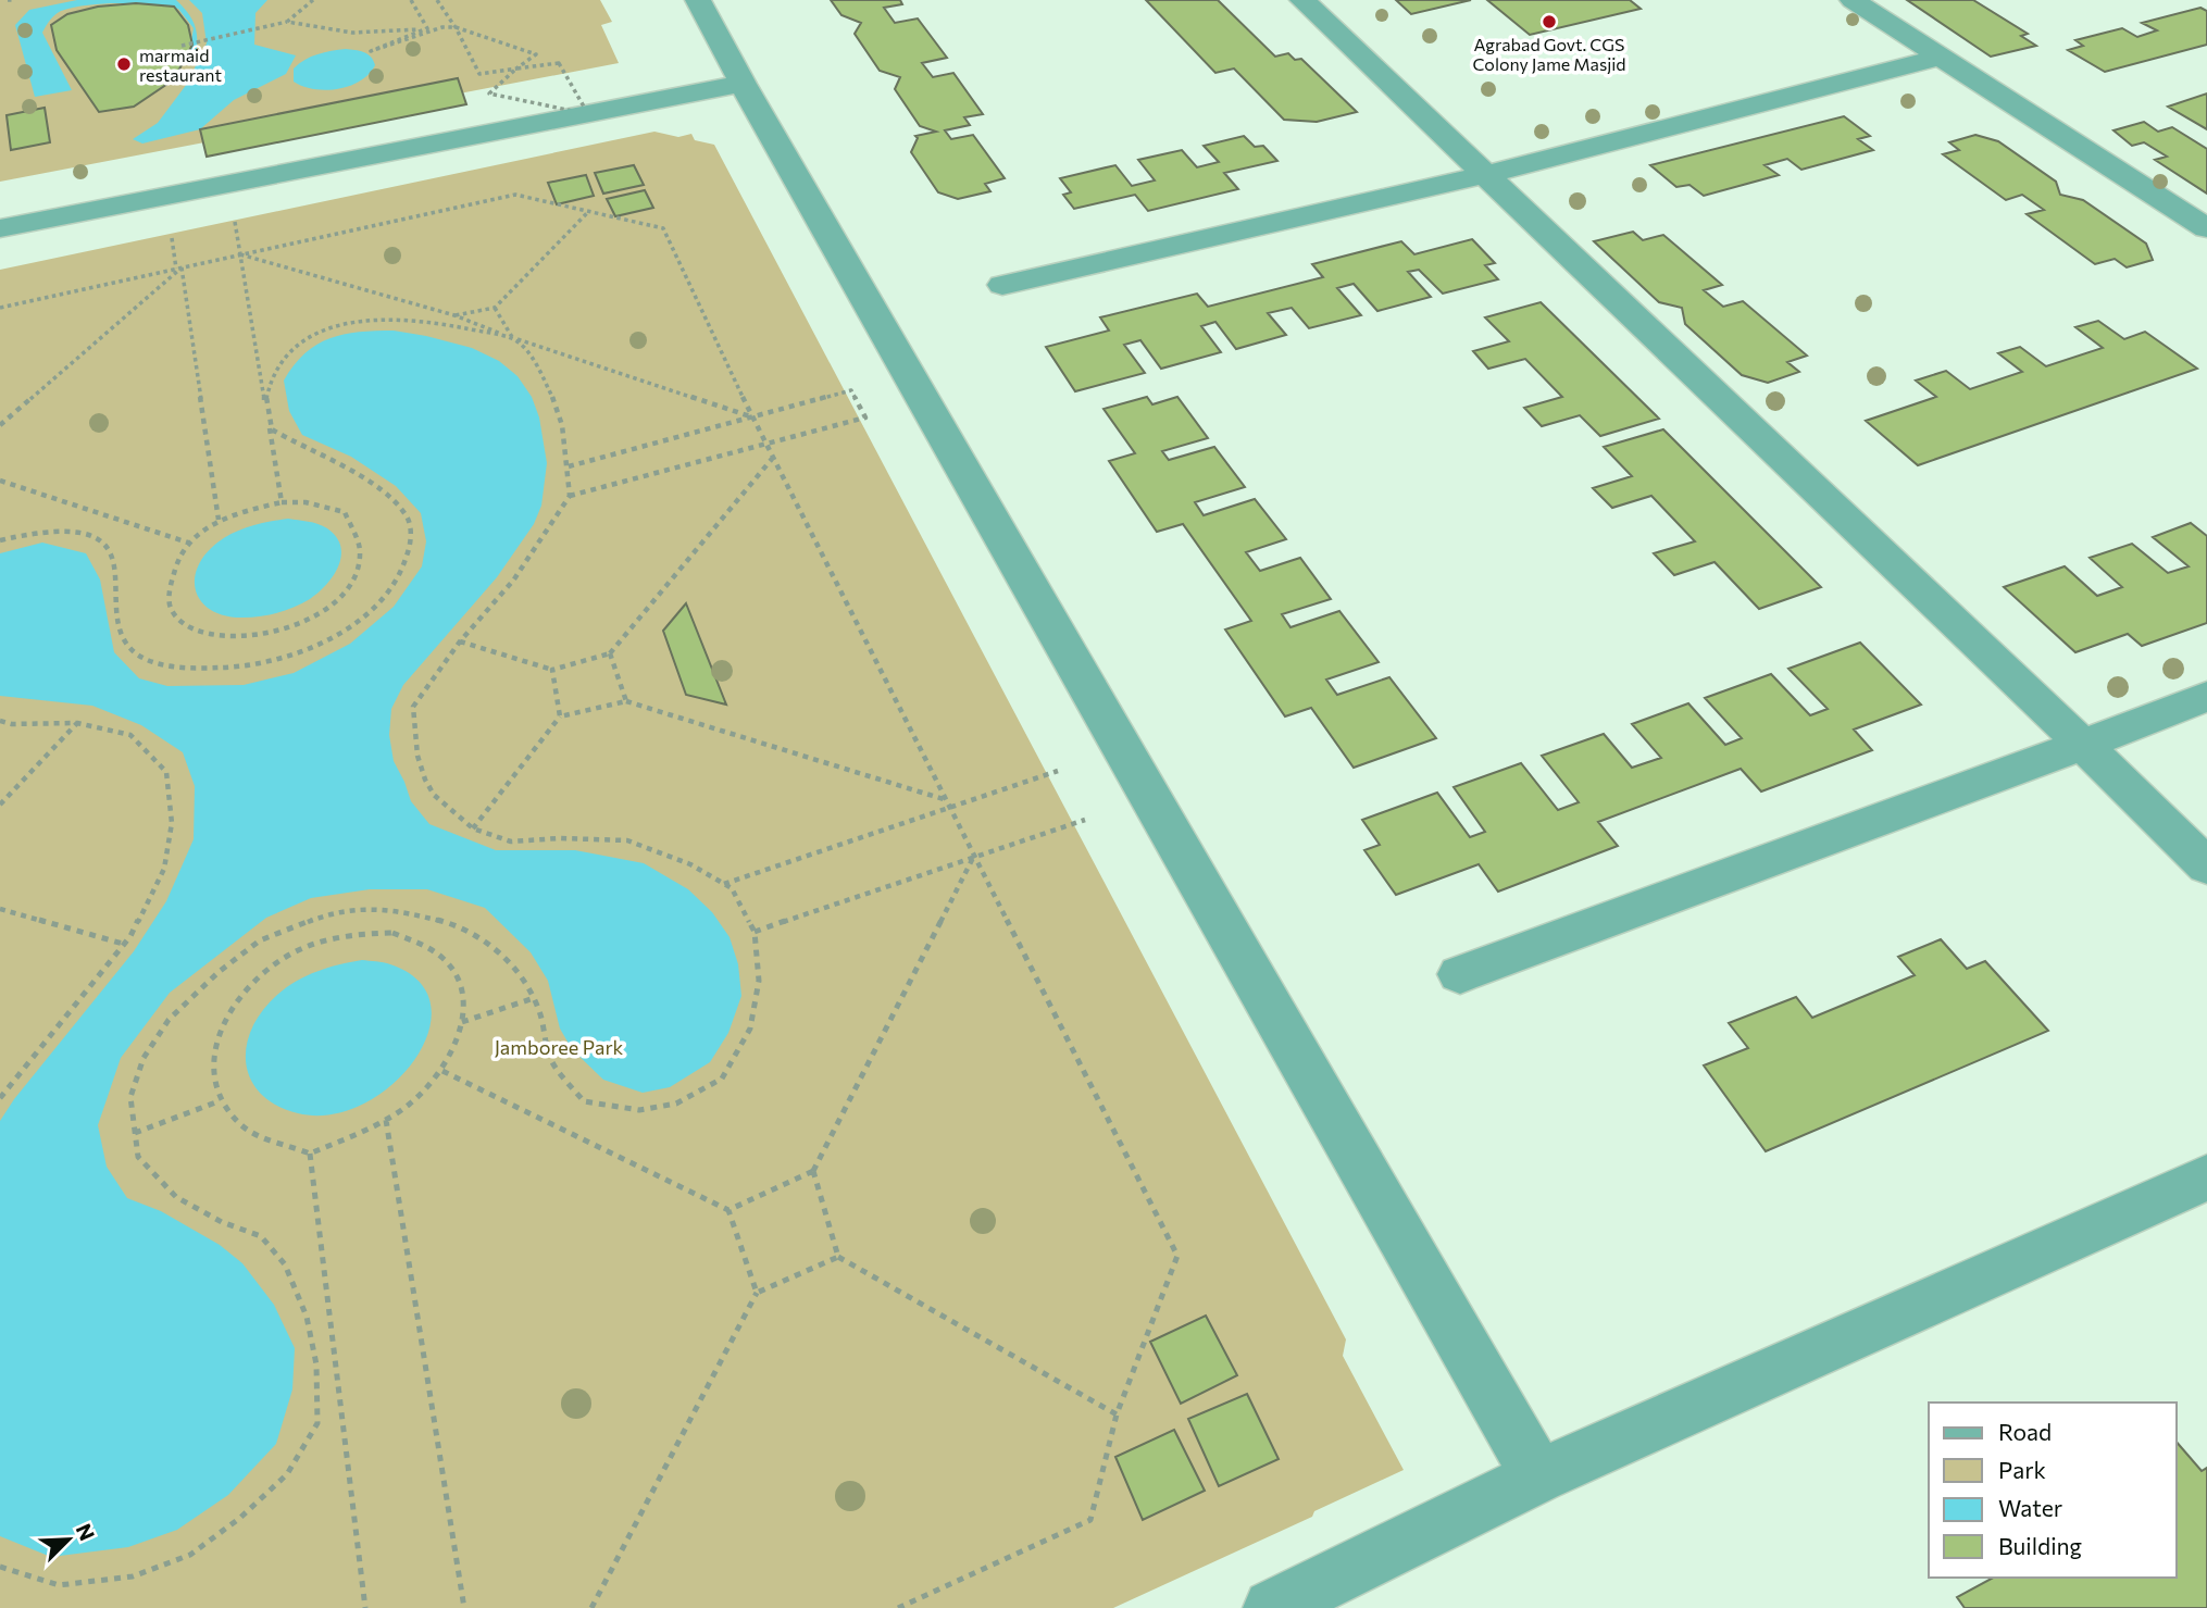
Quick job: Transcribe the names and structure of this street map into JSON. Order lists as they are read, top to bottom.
{
  "parks": ["Jamboree Park"],
  "places": ["Agrabad Govt. CGS Colony Jame Masjid", "marmaid restaurant"],
  "legend": [
    "Road",
    "Park",
    "Water",
    "Building"
  ],
  "north": "top right"
}
